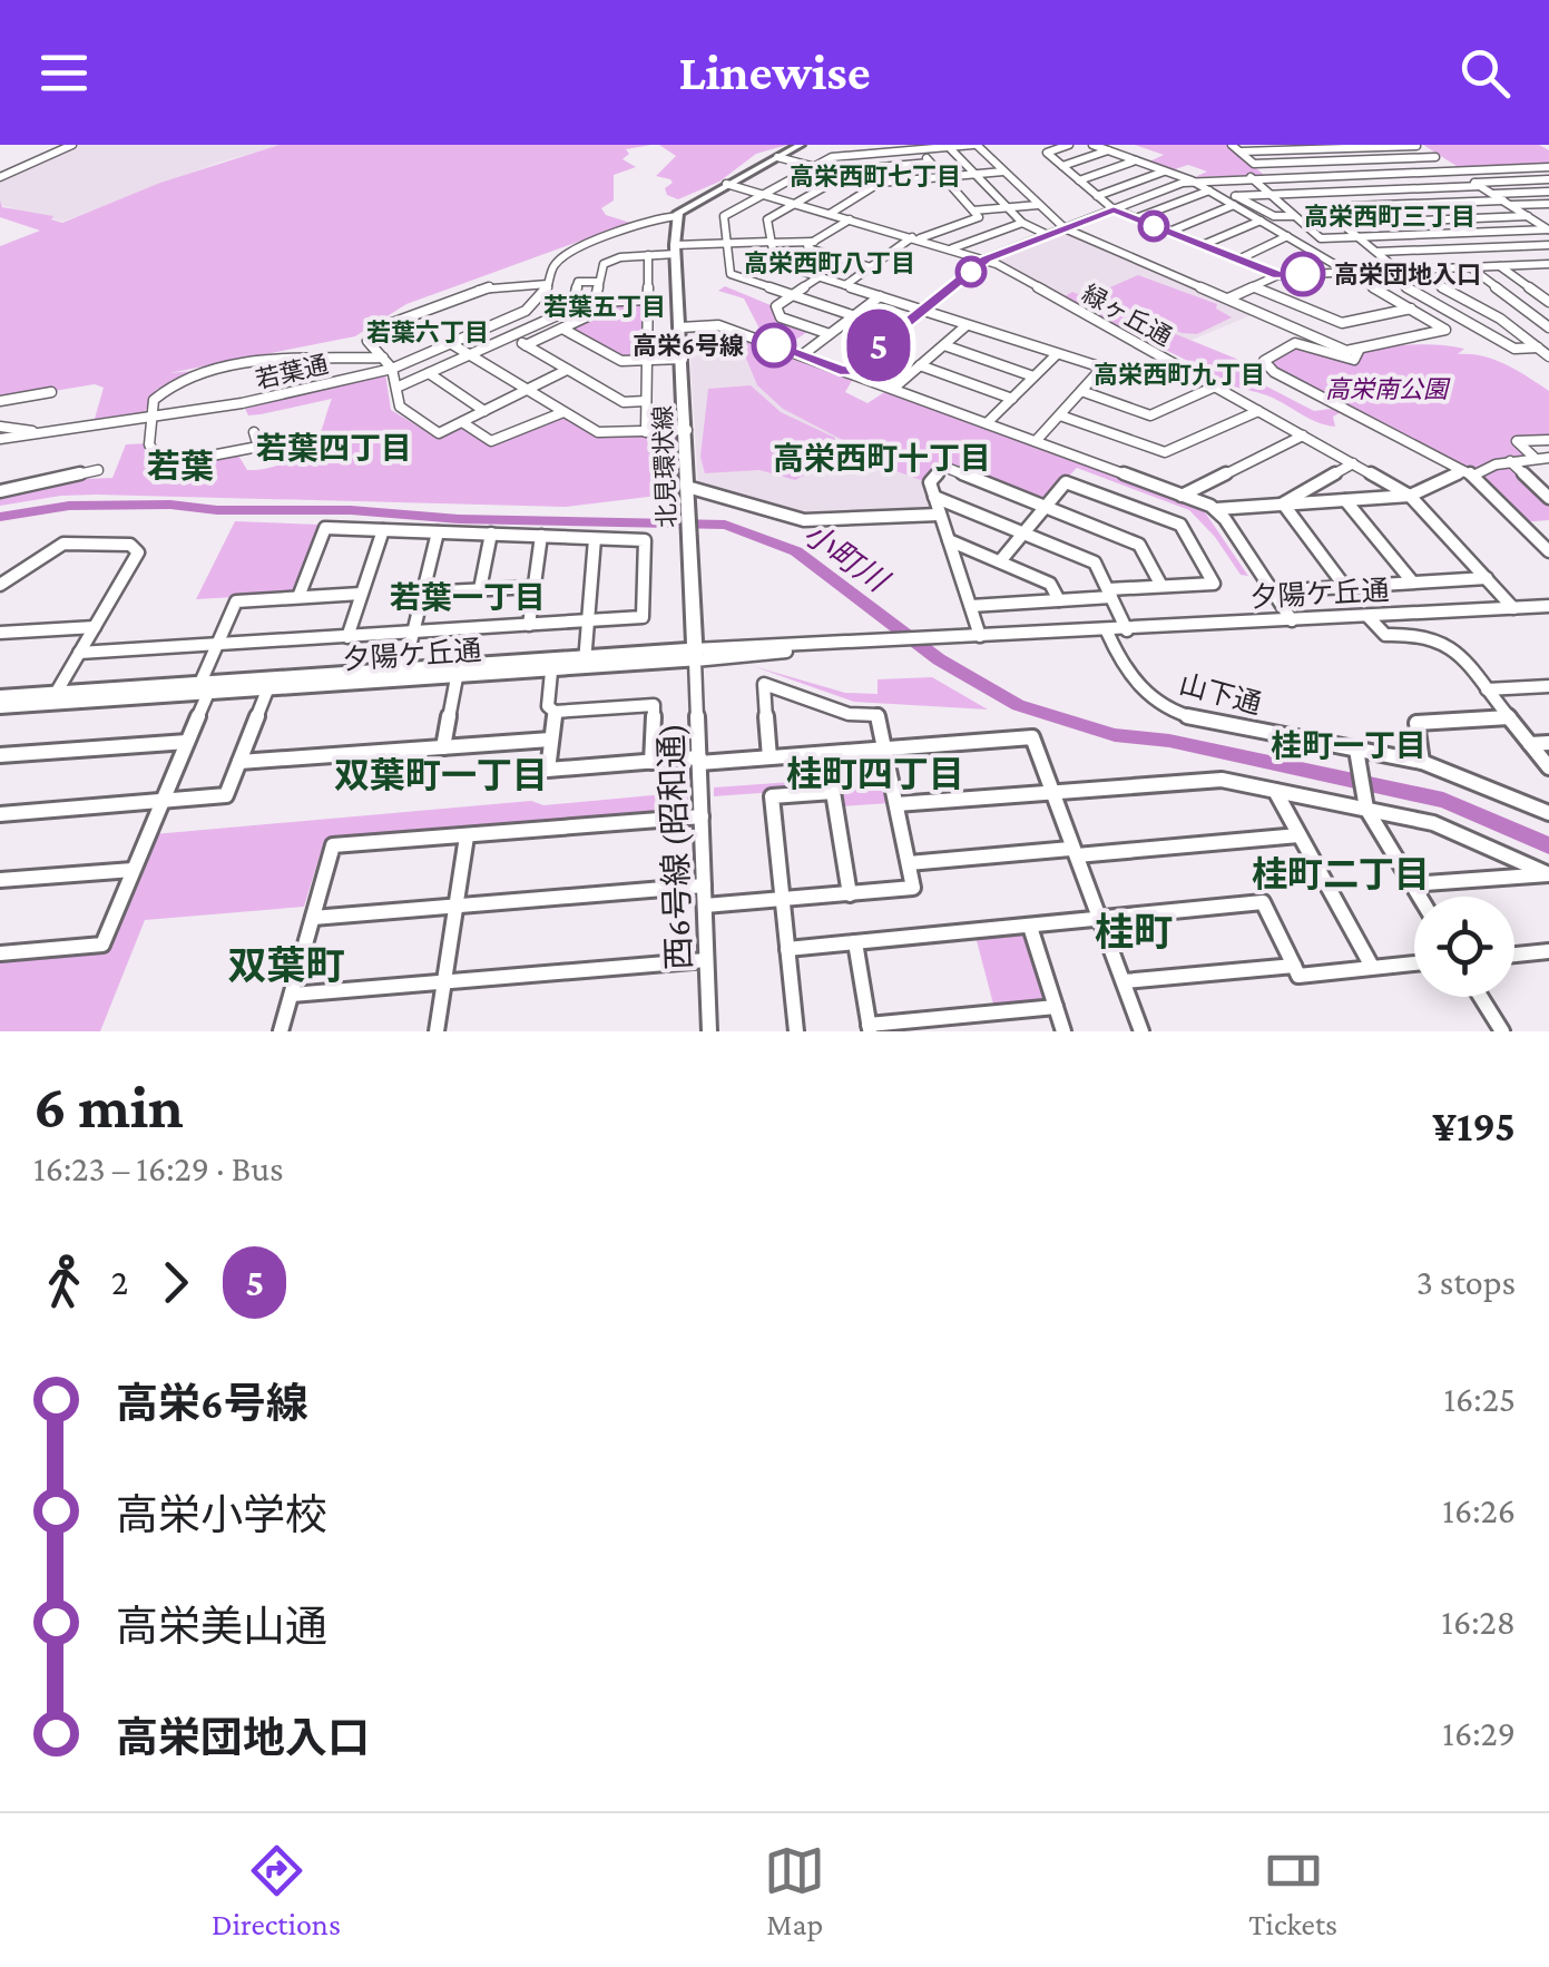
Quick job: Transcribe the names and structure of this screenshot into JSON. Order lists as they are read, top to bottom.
{
  "streets": {
    "main road": ["北見環状線", "夕陽ケ丘通"],
    "street": [
      "緑ヶ丘通",
      "若葉通",
      "山下通",
      "西6号線 (昭和通)"
    ]
  },
  "crossings": [
    ["緑ヶ丘通", "夕陽ケ丘通"],
    ["若葉通", "北見環状線"],
    ["北見環状線", "夕陽ケ丘通"],
    ["北見環状線", "西6号線 (昭和通)"],
    ["夕陽ケ丘通", "山下通"],
    ["夕陽ケ丘通", "西6号線 (昭和通)"]
  ],
  "districts": [
    "高栄西町七丁目",
    "高栄西町三丁目",
    "高栄西町八丁目",
    "若葉五丁目",
    "若葉六丁目",
    "高栄西町九丁目",
    "若葉四丁目",
    "高栄西町十丁目",
    "若葉",
    "若葉一丁目",
    "桂町一丁目",
    "桂町四丁目",
    "双葉町一丁目",
    "桂町二丁目",
    "桂町",
    "双葉町"
  ],
  "water": ["小町川"],
  "parks": ["高栄南公園"],
  "places": ["高栄団地入口", "高栄6号線"],
  "lines": ["bus line 5"],
  "page": {
    "header": "Linewise",
    "on_map": "5",
    "heading": ["6 min", "16:23 – 16:29 · Bus", "¥195"],
    "legs": ["2", "5", "3 stops"],
    "list": [
      {
        "name": "高栄6号線",
        "value": "16:25"
      },
      {
        "name": "高栄小学校",
        "value": "16:26"
      },
      {
        "name": "高栄美山通",
        "value": "16:28"
      },
      {
        "name": "高栄団地入口",
        "value": "16:29"
      }
    ],
    "tabs": ["Directions", "Map", "Tickets"]
  }
}
